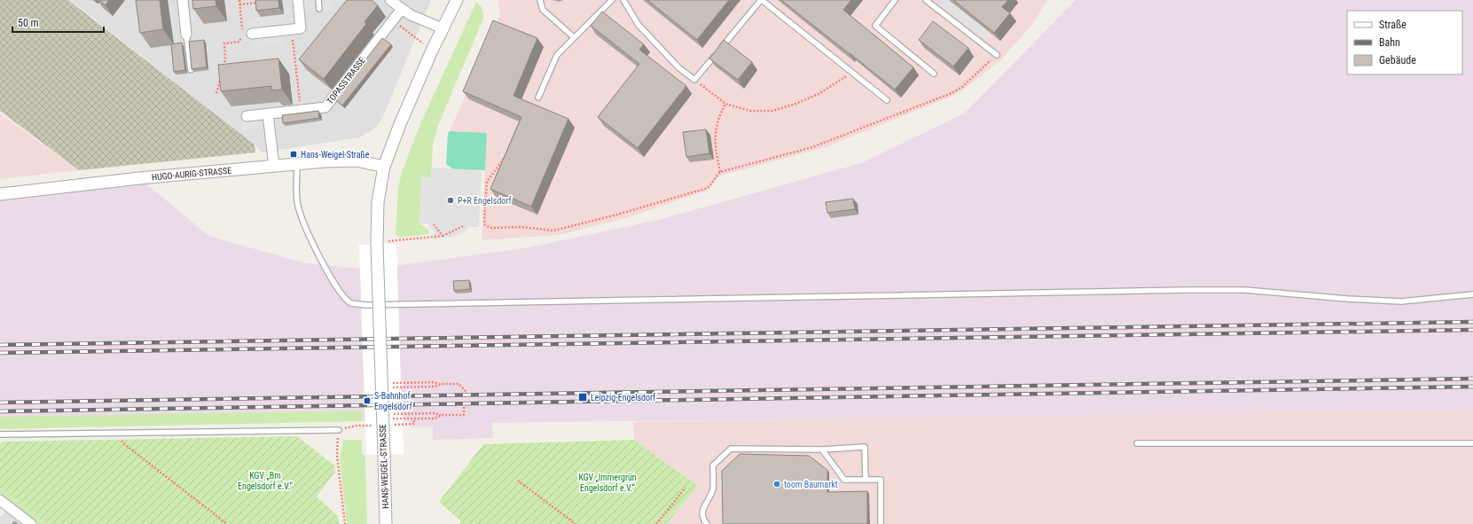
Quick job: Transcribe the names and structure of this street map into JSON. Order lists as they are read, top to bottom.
{
  "streets": {
    "street": ["TOPASSTRASSE", "HUGO-AURIG-STRASSE", "HANS-WEIGEL-STRASSE"]
  },
  "crossings": [
    ["HUGO-AURIG-STRASSE", "HANS-WEIGEL-STRASSE"]
  ],
  "parks": ["KGV „Bm Engelsdorf e.V.“", "KGV „Immergrün Engelsdorf e.V.“"],
  "places": {
    "transit": ["Hans-Weigel-Straße", "Leipzig-Engelsdorf", "S-Bahnhof Engelsdorf"],
    "other": ["P+R Engelsdorf", "toom Baumarkt"]
  },
  "legend": ["Straße", "Bahn", "Gebäude"],
  "scale_bar": "50 m"
}
